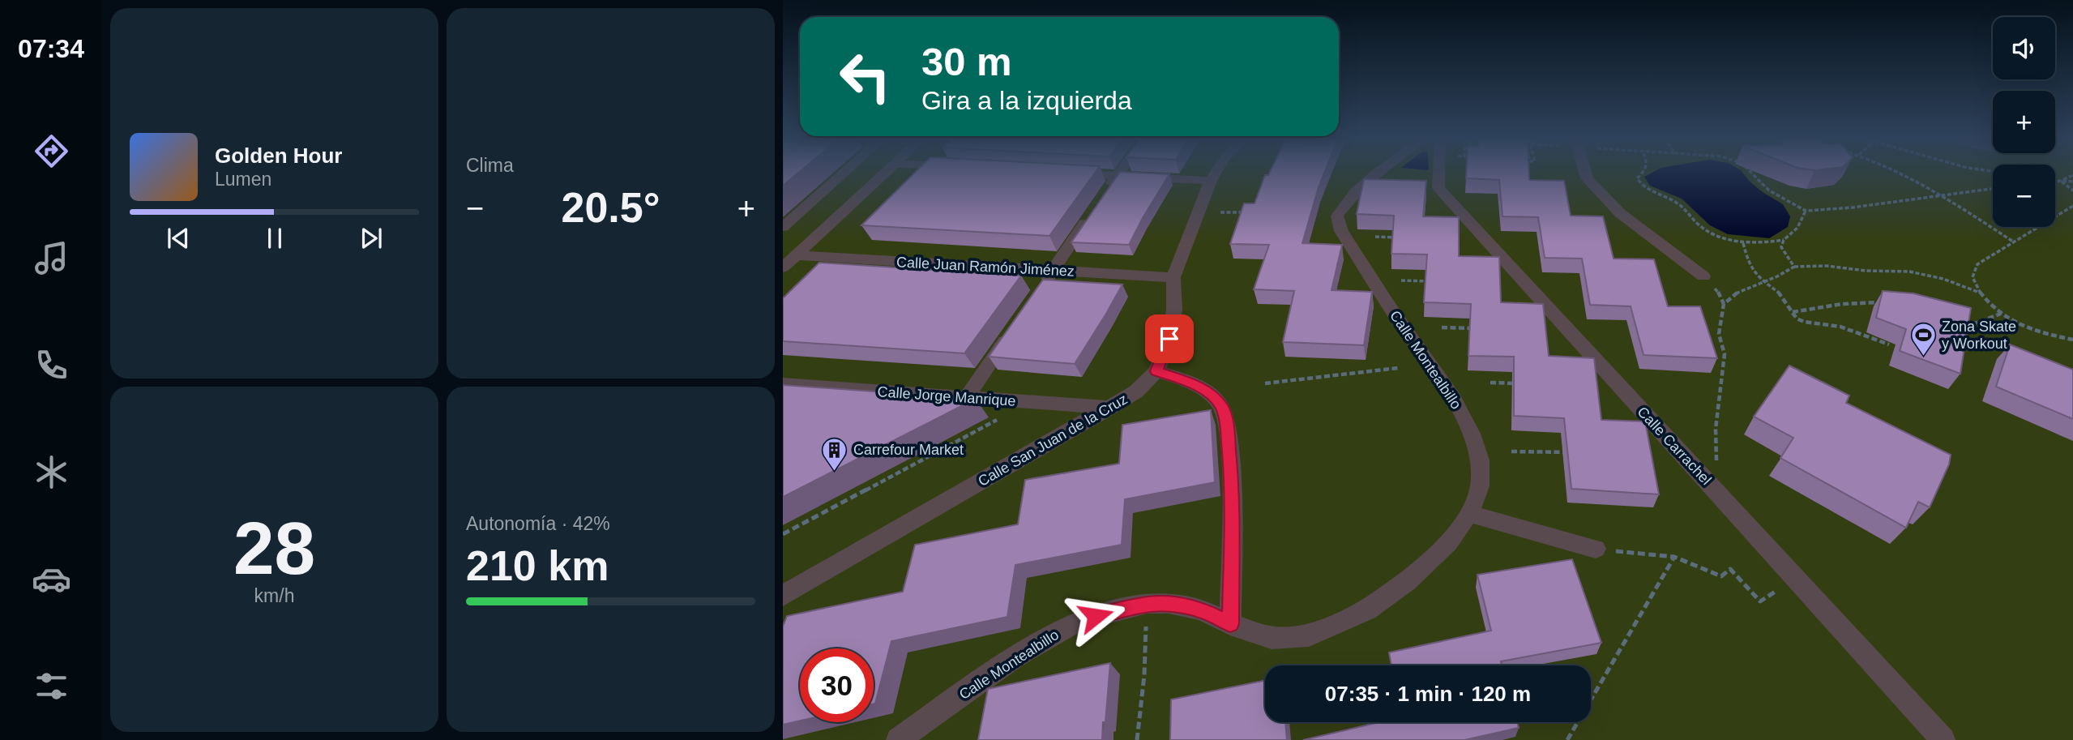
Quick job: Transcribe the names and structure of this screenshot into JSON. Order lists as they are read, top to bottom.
{
  "streets": {
    "street": [
      "Calle Juan Ramón Jiménez",
      "Calle Montealbillo",
      "Calle Jorge Manrique",
      "Calle San Juan de la Cruz",
      "Calle Carrachel"
    ]
  },
  "crossings": [
    ["Calle Juan Ramón Jiménez", "Calle San Juan de la Cruz"],
    ["Calle Jorge Manrique", "Calle San Juan de la Cruz"]
  ],
  "places": {
    "sports": ["Zona Skate y Workout"],
    "building": ["Carrefour Market"]
  },
  "page": {
    "tabs": "07:34",
    "tile": [
      "Clima",
      ["28", "km/h"],
      ["Autonomía · 42%", "210 km"]
    ],
    "map_buttons": ["+", "−"],
    "turn": ["30 m", "Gira a la izquierda"],
    "song": ["Golden Hour", "Lumen"],
    "heat": ["−", "20.5°", "+"],
    "limit": "30",
    "trip": "07:35 · 1 min · 120 m"
  }
}
